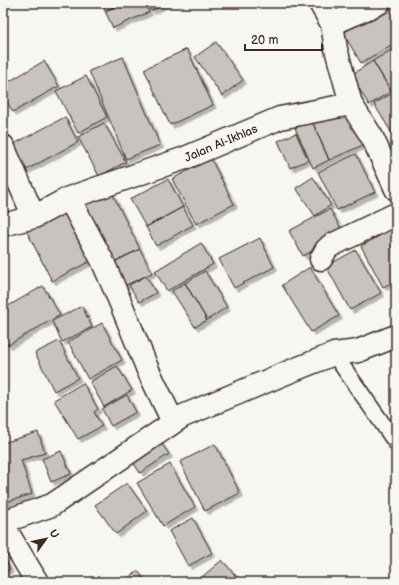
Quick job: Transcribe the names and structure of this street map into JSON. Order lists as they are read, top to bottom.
{
  "streets": {
    "street": ["Jalan Al-Ikhlas"]
  },
  "scale_bar": "20 m",
  "north": "top right"
}
